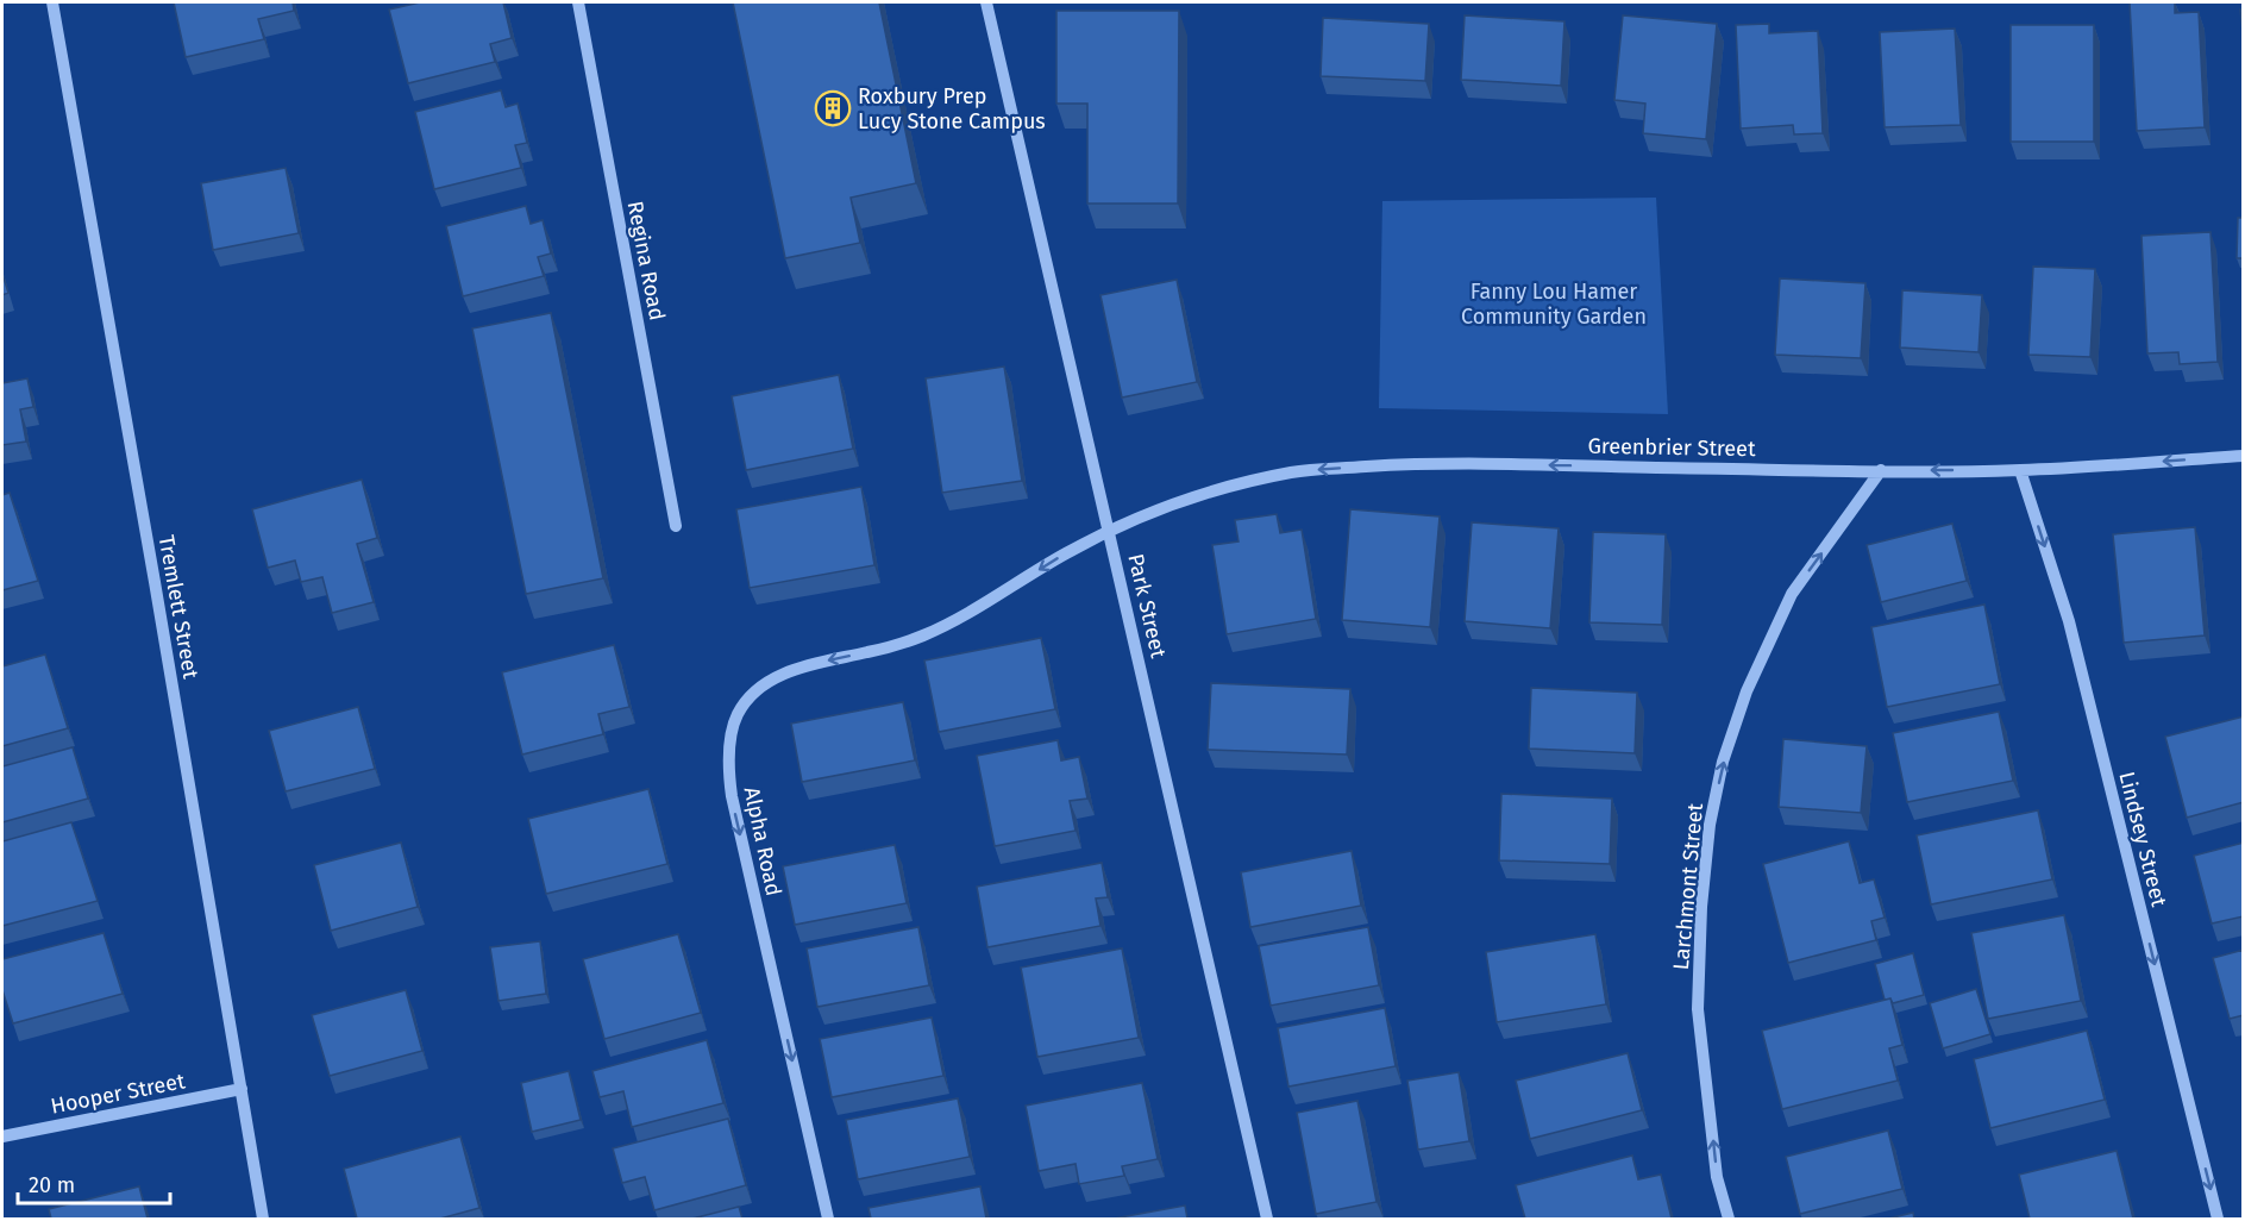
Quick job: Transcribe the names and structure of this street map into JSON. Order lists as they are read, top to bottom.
{
  "streets": {
    "street": [
      "Regina Road",
      "Greenbrier Street",
      "Park Street",
      "Tremlett Street",
      "Lindsey Street",
      "Alpha Road",
      "Larchmont Street",
      "Hooper Street"
    ]
  },
  "crossings": [
    ["Greenbrier Street", "Park Street"],
    ["Greenbrier Street", "Lindsey Street"],
    ["Greenbrier Street", "Alpha Road"],
    ["Greenbrier Street", "Larchmont Street"],
    ["Park Street", "Alpha Road"],
    ["Tremlett Street", "Hooper Street"]
  ],
  "one_way": ["Greenbrier Street", "Lindsey Street", "Larchmont Street"],
  "parks": ["Fanny Lou Hamer Community Garden"],
  "places": {
    "building": ["Roxbury Prep Lucy Stone Campus"]
  },
  "scale_bar": "20 m"
}
